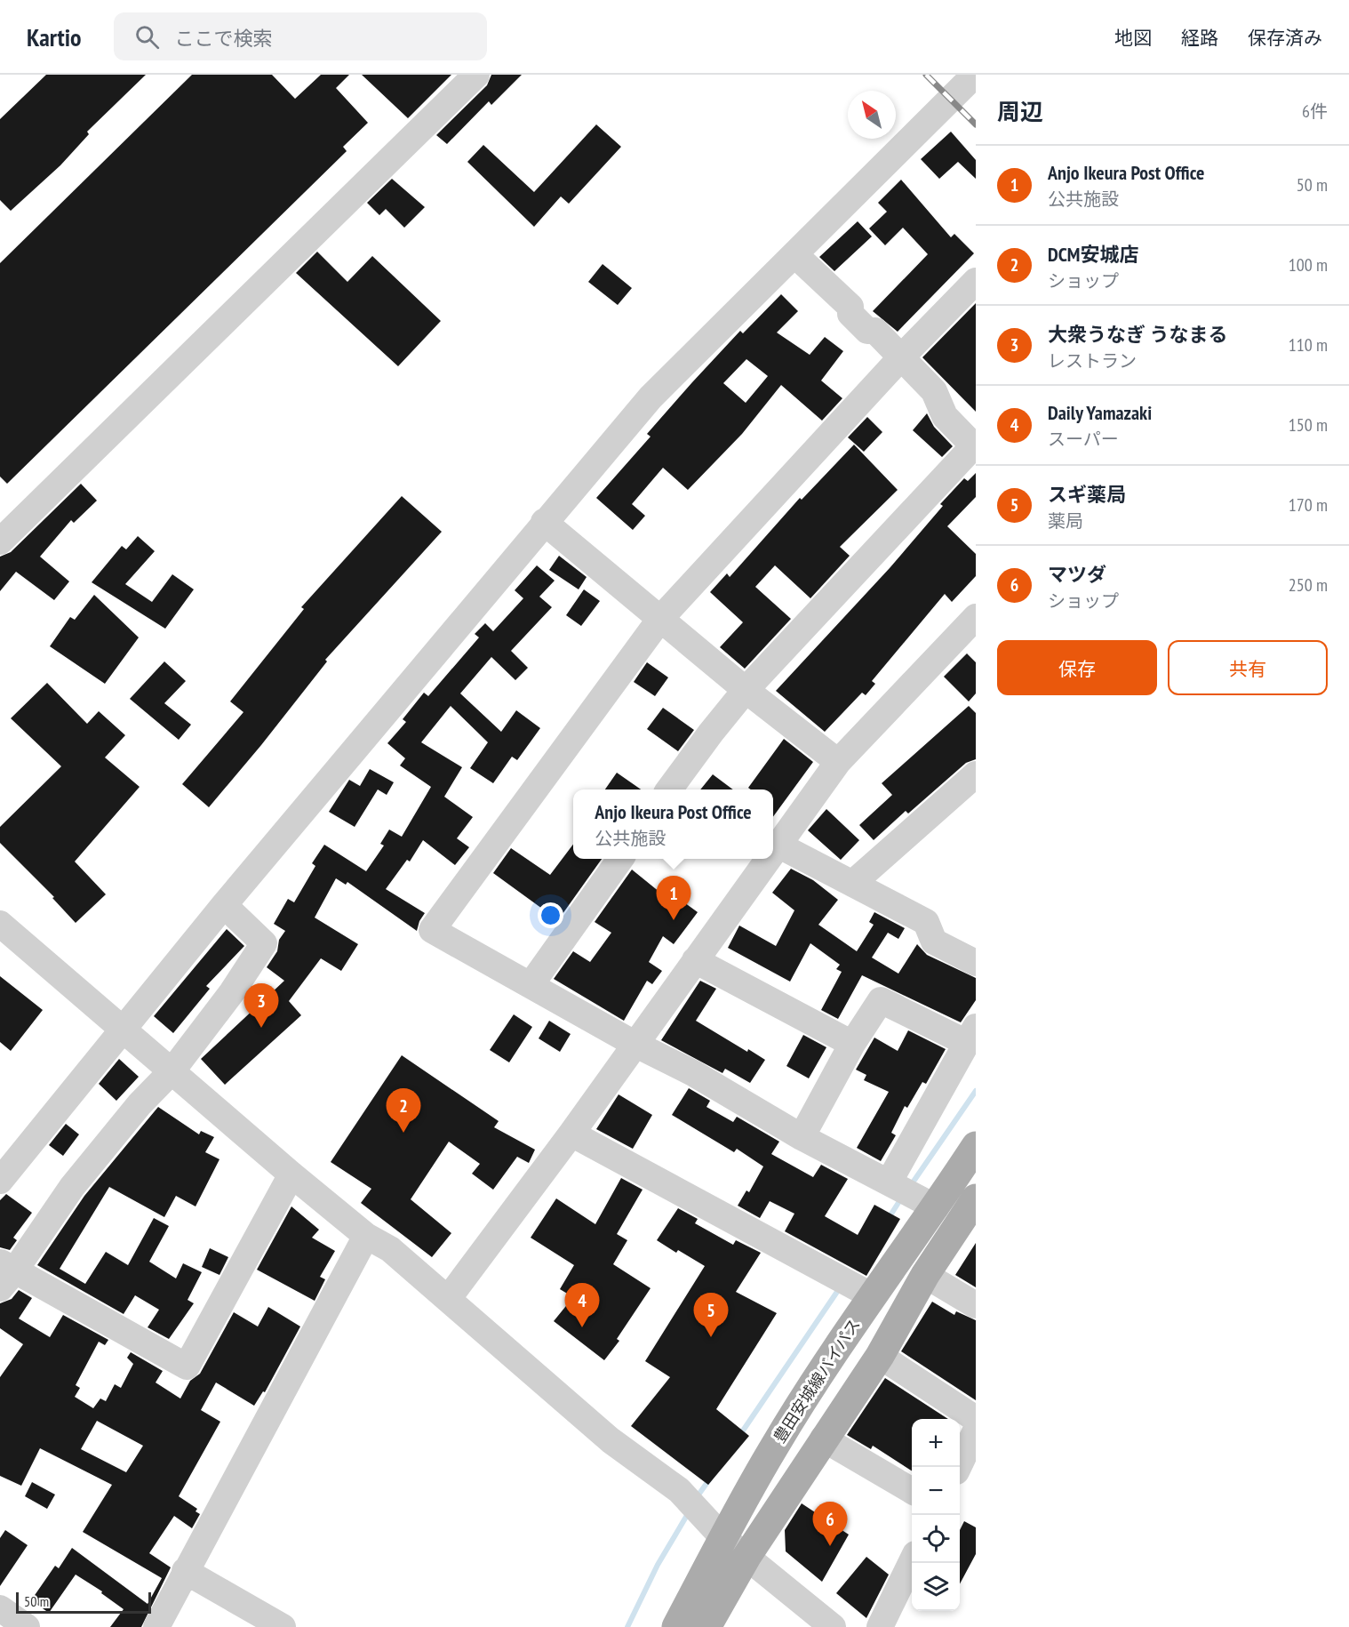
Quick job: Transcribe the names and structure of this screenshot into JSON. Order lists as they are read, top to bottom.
{
  "streets": {
    "main road": ["豊田安城線バイパス"]
  },
  "scale_bar": "50 m",
  "north": "top left",
  "page": {
    "header": "Kartio",
    "search": "ここで検索",
    "nav": ["地図", "経路", "保存済み"],
    "heading": ["周辺", "6件"],
    "list": [
      {
        "mark": "1",
        "name": "Anjo Ikeura Post Office",
        "note": "公共施設",
        "value": "50 m"
      },
      {
        "mark": "2",
        "name": "DCM安城店",
        "note": "ショップ",
        "value": "100 m"
      },
      {
        "mark": "3",
        "name": "大衆うなぎ うなまる",
        "note": "レストラン",
        "value": "110 m"
      },
      {
        "mark": "4",
        "name": "Daily Yamazaki",
        "note": "スーパー",
        "value": "150 m"
      },
      {
        "mark": "5",
        "name": "スギ薬局",
        "note": "薬局",
        "value": "170 m"
      },
      {
        "mark": "6",
        "name": "マツダ",
        "note": "ショップ",
        "value": "250 m"
      }
    ],
    "buttons": ["保存", "共有"],
    "popup": ["Anjo Ikeura Post Office", "公共施設"],
    "pins": [
      "1",
      "3",
      "2",
      "4",
      "5",
      "6"
    ],
    "map_buttons": ["+", "−"],
    "scale": "50 m"
  }
}
